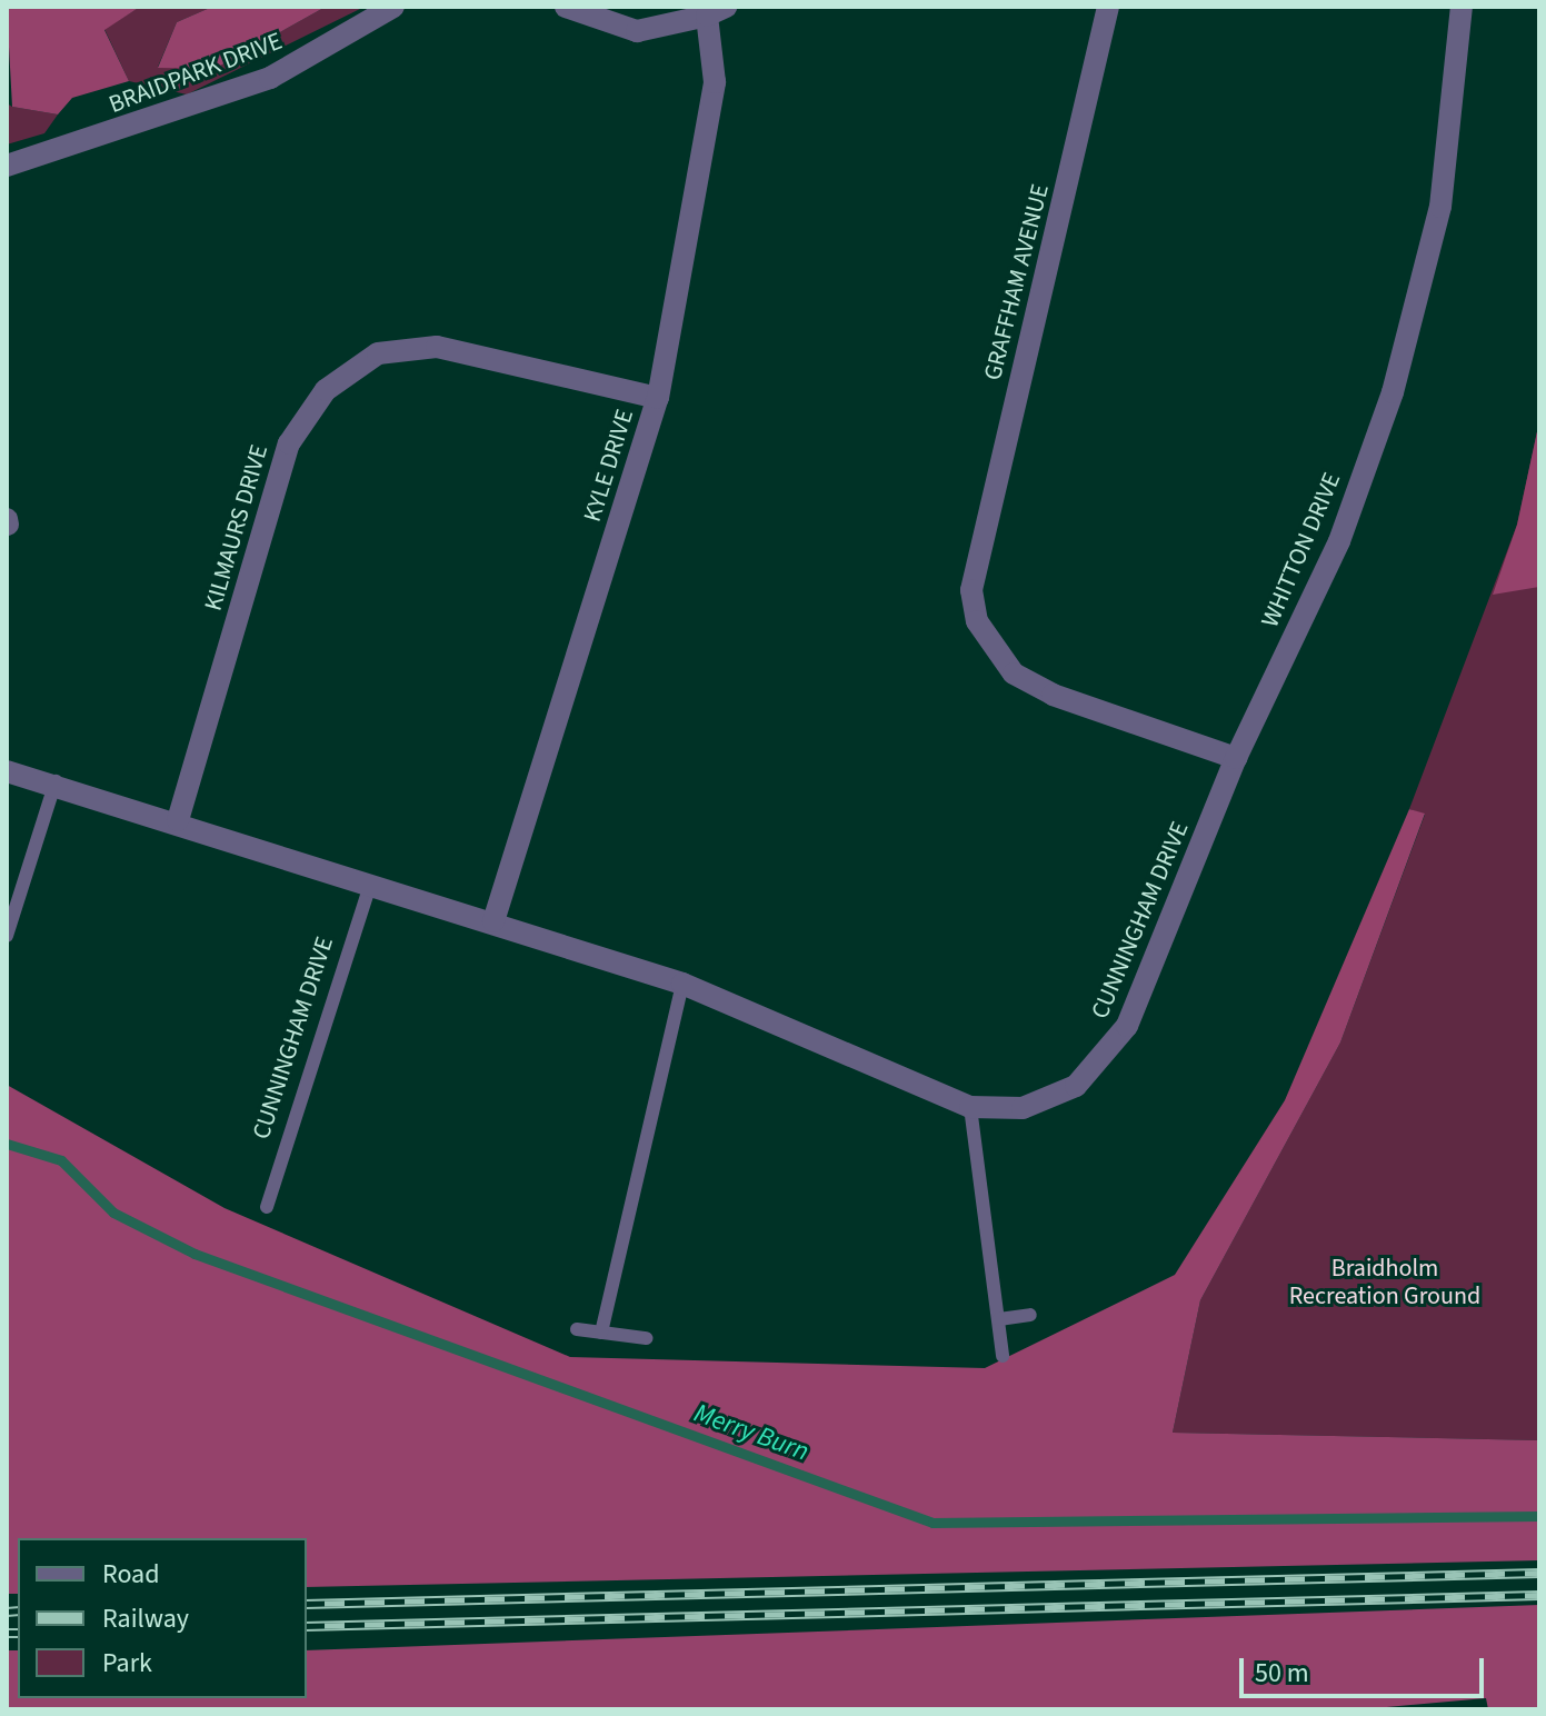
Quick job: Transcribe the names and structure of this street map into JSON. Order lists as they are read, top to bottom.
{
  "streets": {
    "street": [
      "BRAIDPARK DRIVE",
      "GRAFFHAM AVENUE",
      "KYLE DRIVE",
      "KILMAURS DRIVE",
      "WHITTON DRIVE",
      "CUNNINGHAM DRIVE"
    ]
  },
  "crossings": [
    ["GRAFFHAM AVENUE", "WHITTON DRIVE"],
    ["GRAFFHAM AVENUE", "CUNNINGHAM DRIVE"],
    ["KYLE DRIVE", "KILMAURS DRIVE"],
    ["KYLE DRIVE", "CUNNINGHAM DRIVE"],
    ["KILMAURS DRIVE", "CUNNINGHAM DRIVE"],
    ["WHITTON DRIVE", "CUNNINGHAM DRIVE"]
  ],
  "water": ["Merry Burn"],
  "parks": ["Braidholm Recreation Ground"],
  "legend": ["Road", "Railway", "Park"],
  "scale_bar": "50 m"
}
